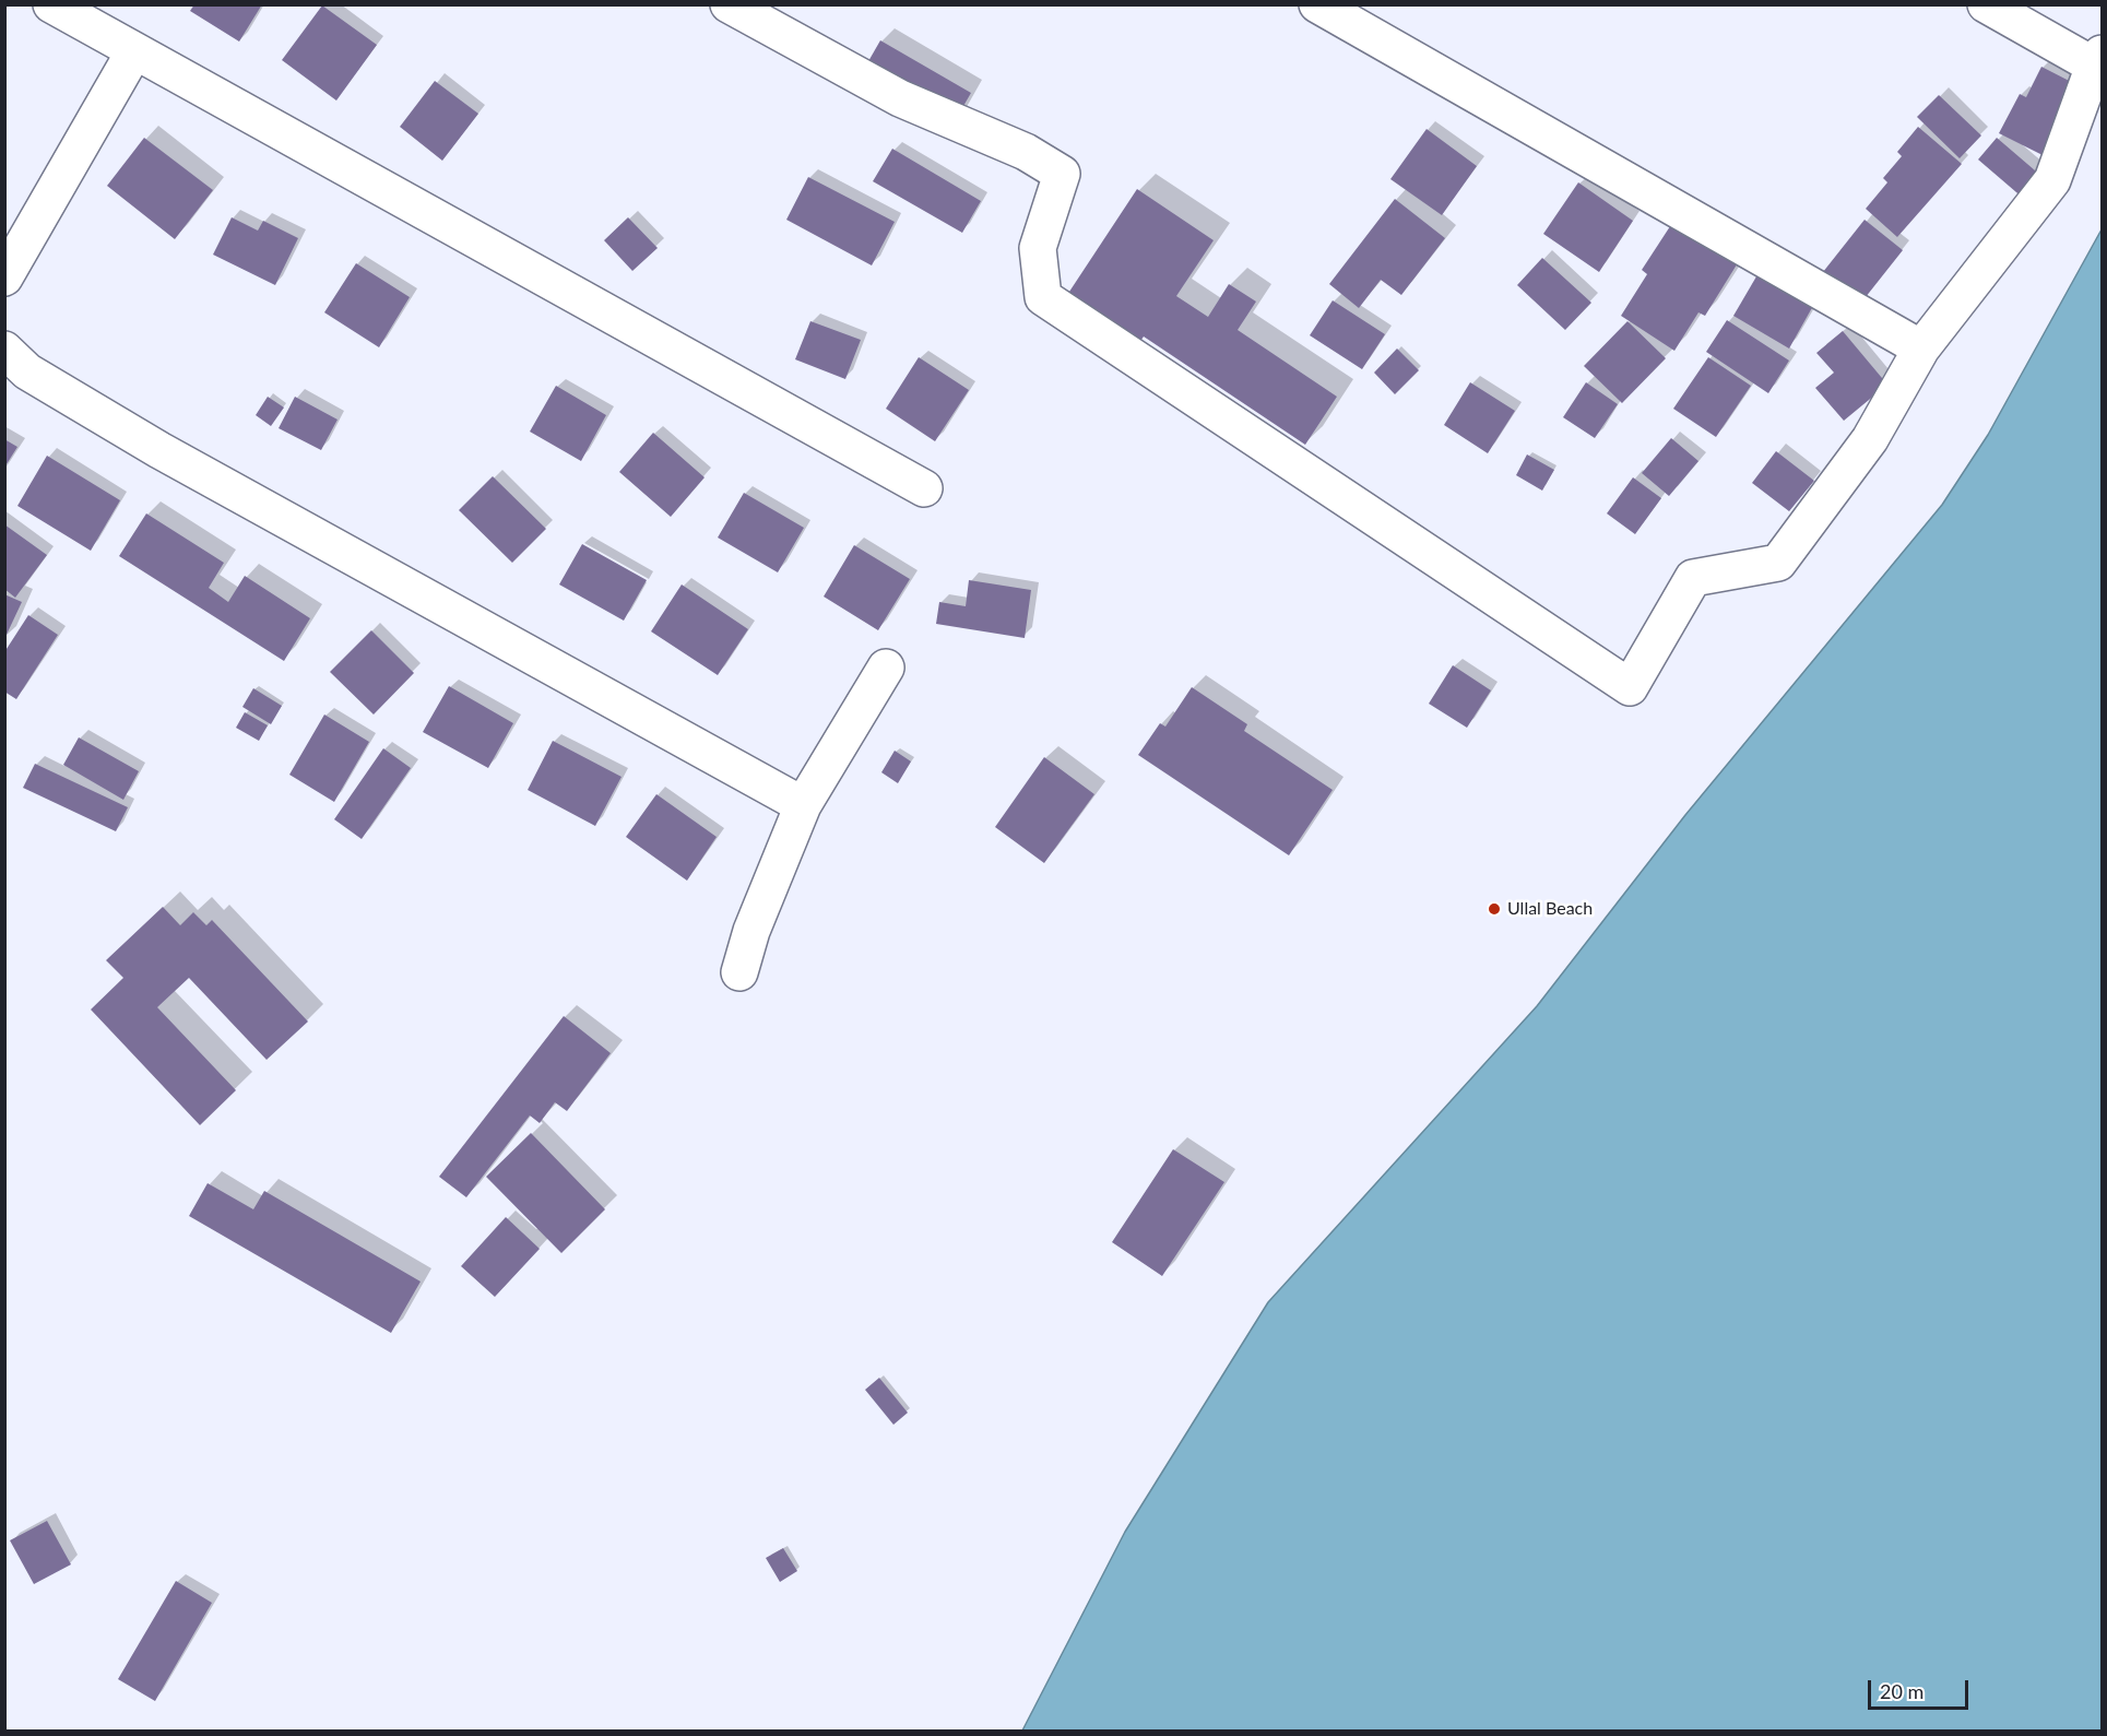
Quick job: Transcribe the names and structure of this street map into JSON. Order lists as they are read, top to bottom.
{
  "places": ["Ullal Beach"],
  "scale_bar": "20 m"
}
